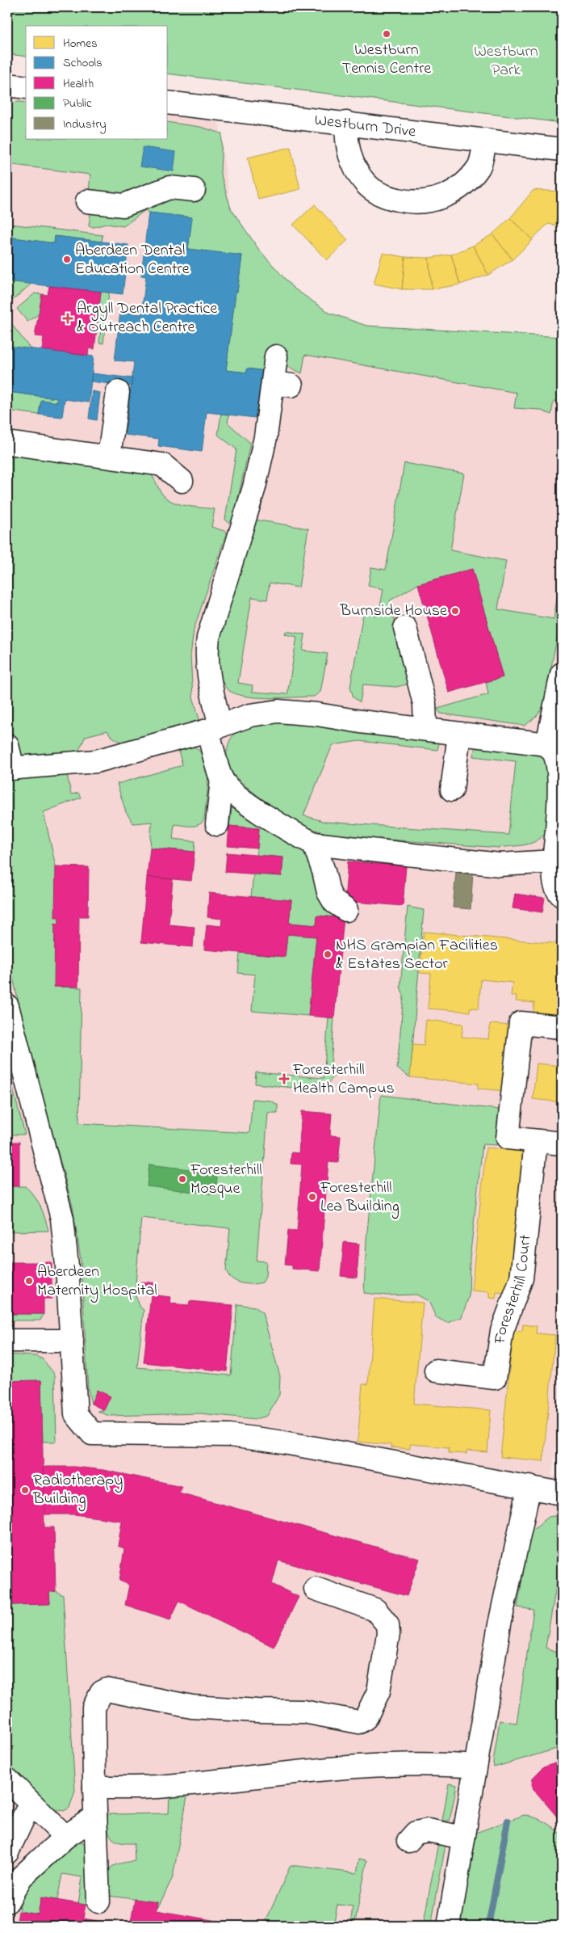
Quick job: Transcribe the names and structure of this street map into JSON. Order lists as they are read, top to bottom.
{
  "streets": {
    "street": ["Westburn Drive", "Foresterhill Court"]
  },
  "parks": ["Westburn Park"],
  "places": {
    "other": [
      "Westburn Tennis Centre",
      "Aberdeen Dental Education Centre",
      "Burnside House",
      "NHS Grampian Facilities & Estates Sector",
      "Foresterhill Mosque",
      "Foresterhill Lea Building",
      "Aberdeen Maternity Hospital",
      "Radiotherapy Building"
    ],
    "health": ["Argyll Dental Practice & Outreach Centre", "Foresterhill Health Campus"]
  },
  "legend": [
    "Homes",
    "Schools",
    "Health",
    "Public",
    "Industry"
  ]
}
